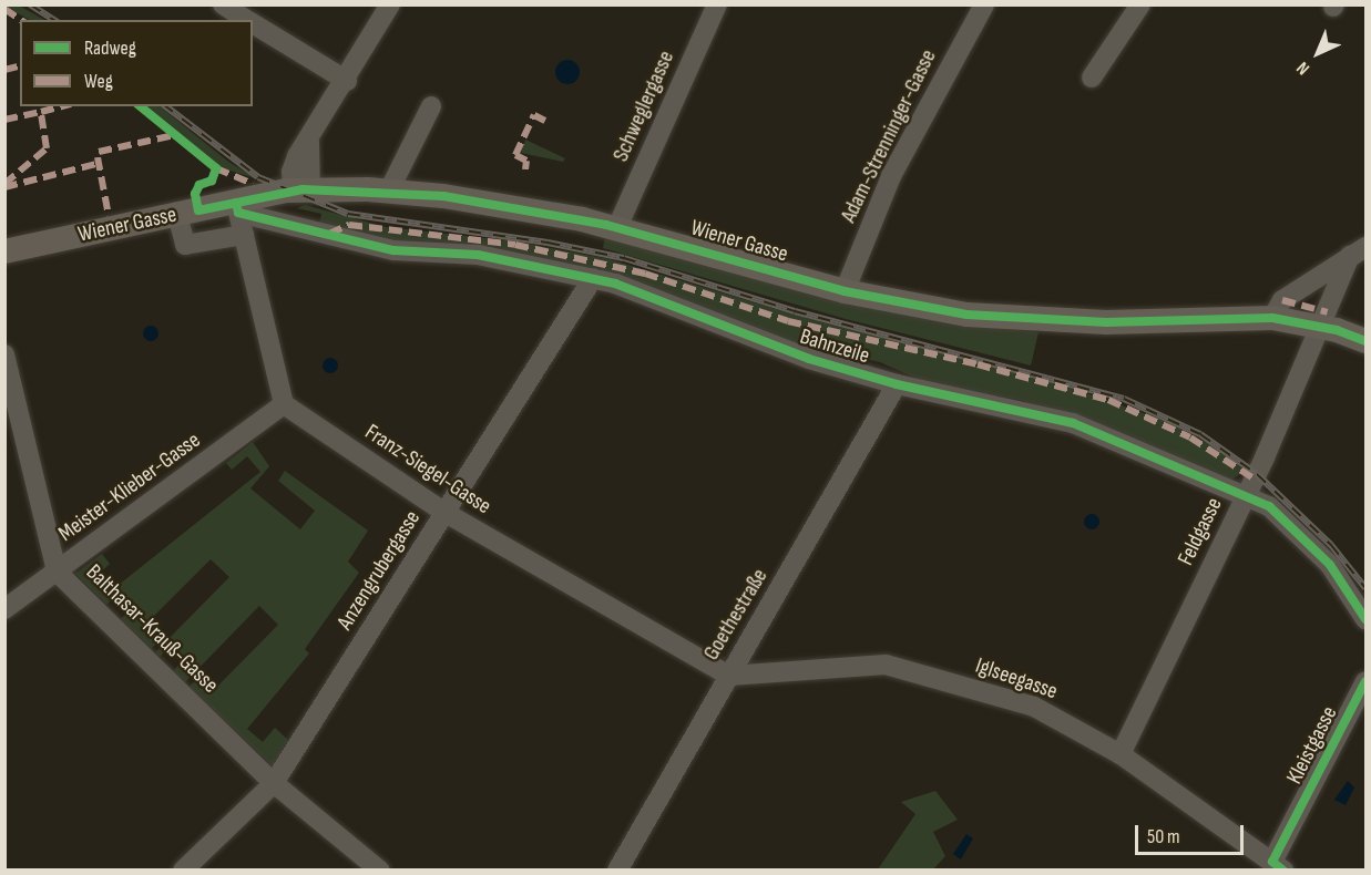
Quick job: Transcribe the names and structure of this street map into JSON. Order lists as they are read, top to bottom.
{
  "streets": {
    "main road": ["Wiener Gasse"],
    "street": [
      "Schweglergasse",
      "Adam-Strenninger-Gasse",
      "Bahnzeile",
      "Franz-Siegel-Gasse",
      "Meister-Klieber-Gasse",
      "Feldgasse",
      "Anzengrubergasse",
      "Goethestraße",
      "Balthasar-Krauß-Gasse",
      "Iglseegasse",
      "Kleistgasse"
    ]
  },
  "crossings": [
    ["Schweglergasse", "Wiener Gasse"],
    ["Adam-Strenninger-Gasse", "Wiener Gasse"],
    ["Wiener Gasse", "Bahnzeile"],
    ["Wiener Gasse", "Feldgasse"],
    ["Bahnzeile", "Feldgasse"],
    ["Bahnzeile", "Anzengrubergasse"],
    ["Bahnzeile", "Goethestraße"],
    ["Franz-Siegel-Gasse", "Meister-Klieber-Gasse"],
    ["Franz-Siegel-Gasse", "Anzengrubergasse"],
    ["Franz-Siegel-Gasse", "Goethestraße"],
    ["Franz-Siegel-Gasse", "Iglseegasse"],
    ["Meister-Klieber-Gasse", "Balthasar-Krauß-Gasse"],
    ["Feldgasse", "Iglseegasse"],
    ["Anzengrubergasse", "Balthasar-Krauß-Gasse"],
    ["Goethestraße", "Iglseegasse"],
    ["Iglseegasse", "Kleistgasse"]
  ],
  "legend": ["Radweg", "Weg"],
  "scale_bar": "50 m",
  "north": "bottom left"
}
